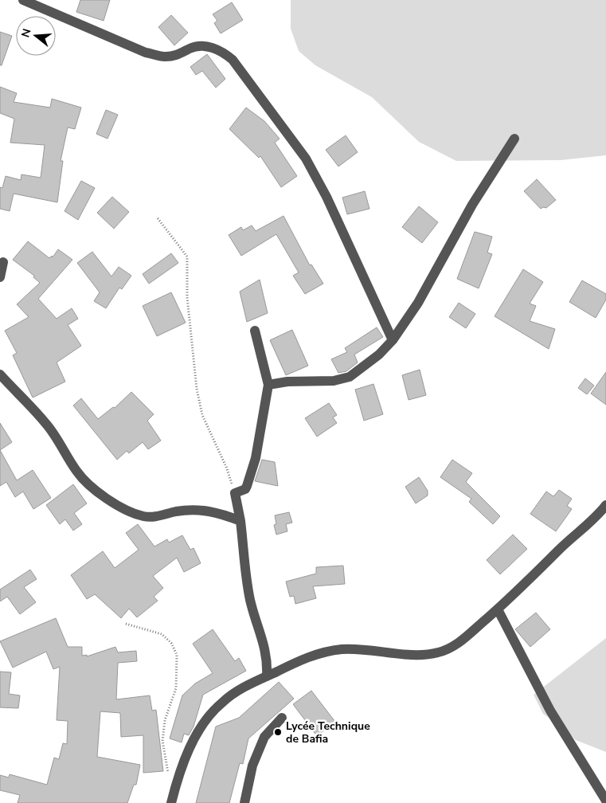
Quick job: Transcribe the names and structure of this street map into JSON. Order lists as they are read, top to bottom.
{
  "places": ["Lycée Technique de Bafia"],
  "north": "left"
}
